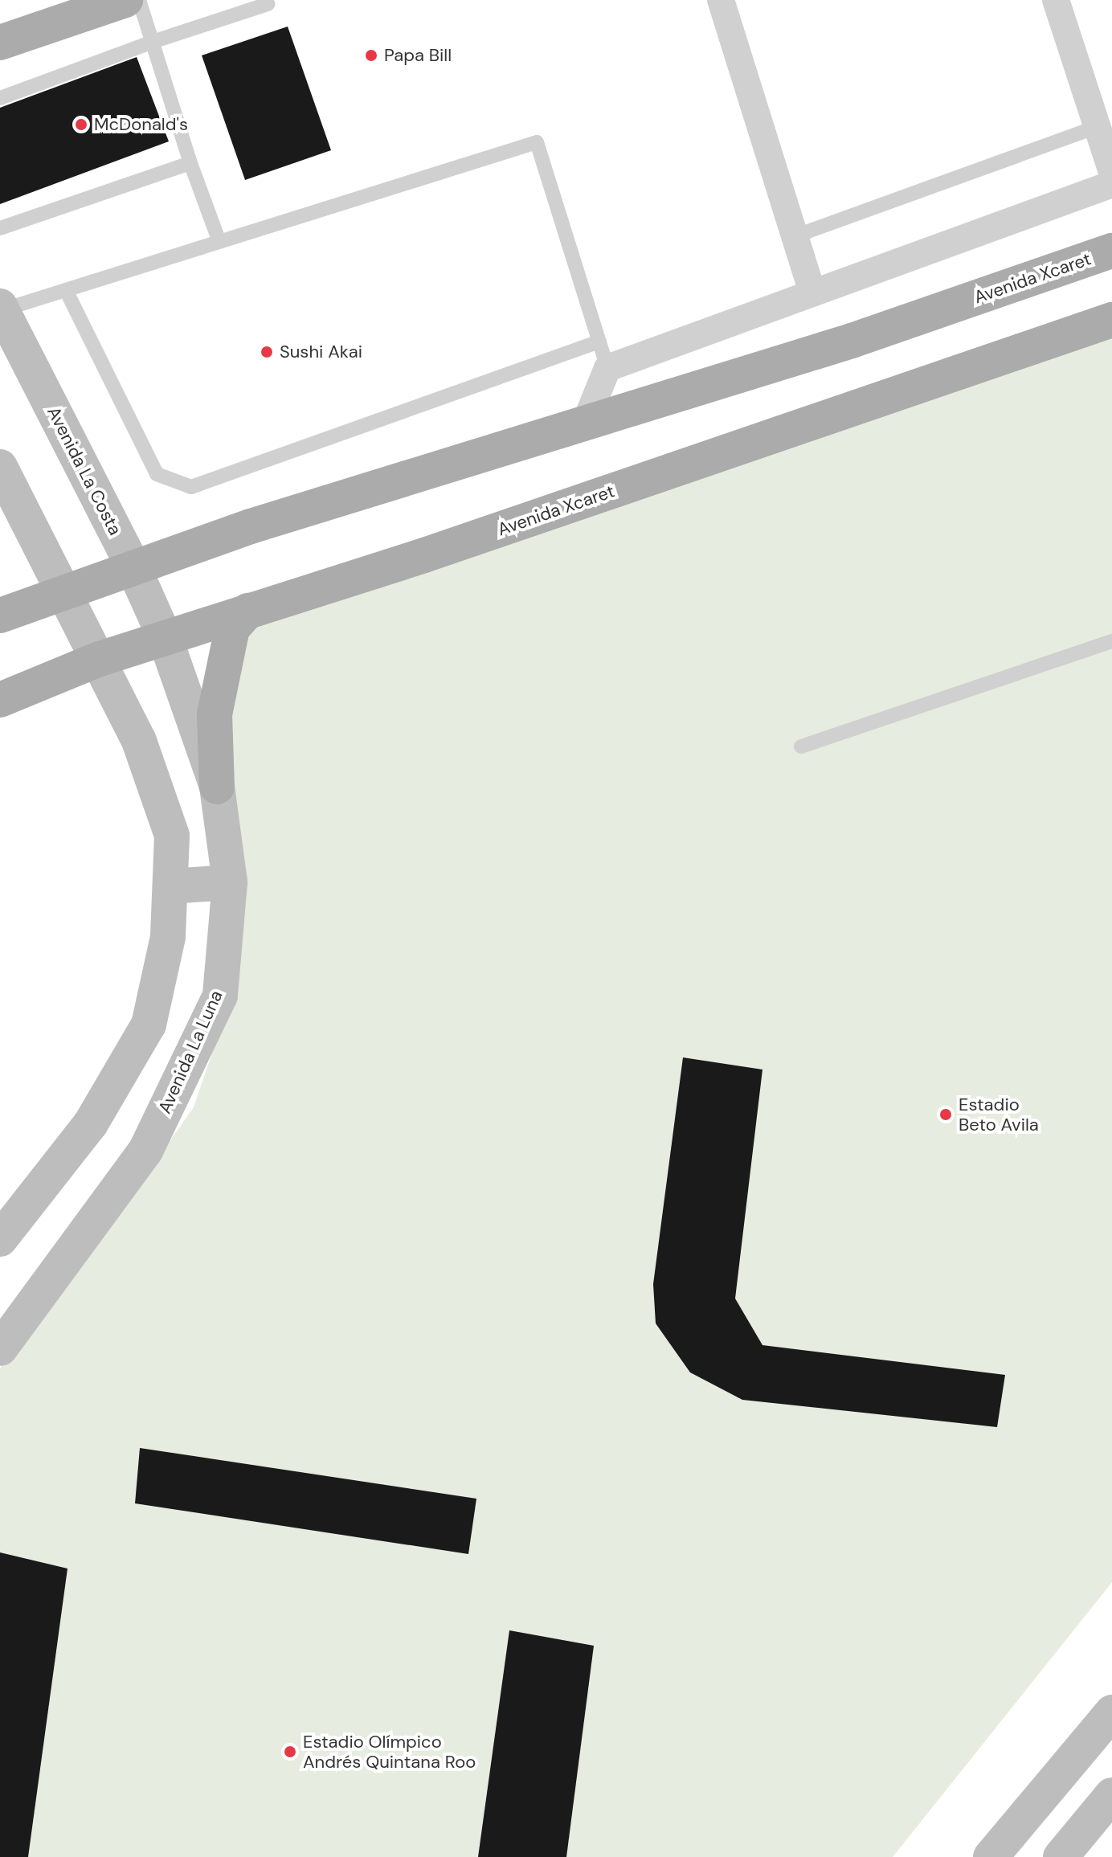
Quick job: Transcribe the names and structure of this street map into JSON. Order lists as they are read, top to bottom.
{
  "streets": {
    "main road": ["Avenida Xcaret", "Avenida La Costa", "Avenida La Luna"]
  },
  "crossings": [
    ["Avenida Xcaret", "Avenida La Costa"],
    ["Avenida Xcaret", "Avenida La Luna"],
    ["Avenida La Costa", "Avenida La Luna"]
  ],
  "places": [
    "Papa Bill",
    "McDonald's",
    "Sushi Akai",
    "Estadio Beto Avila",
    "Estadio Olímpico Andrés Quintana Roo"
  ]
}
